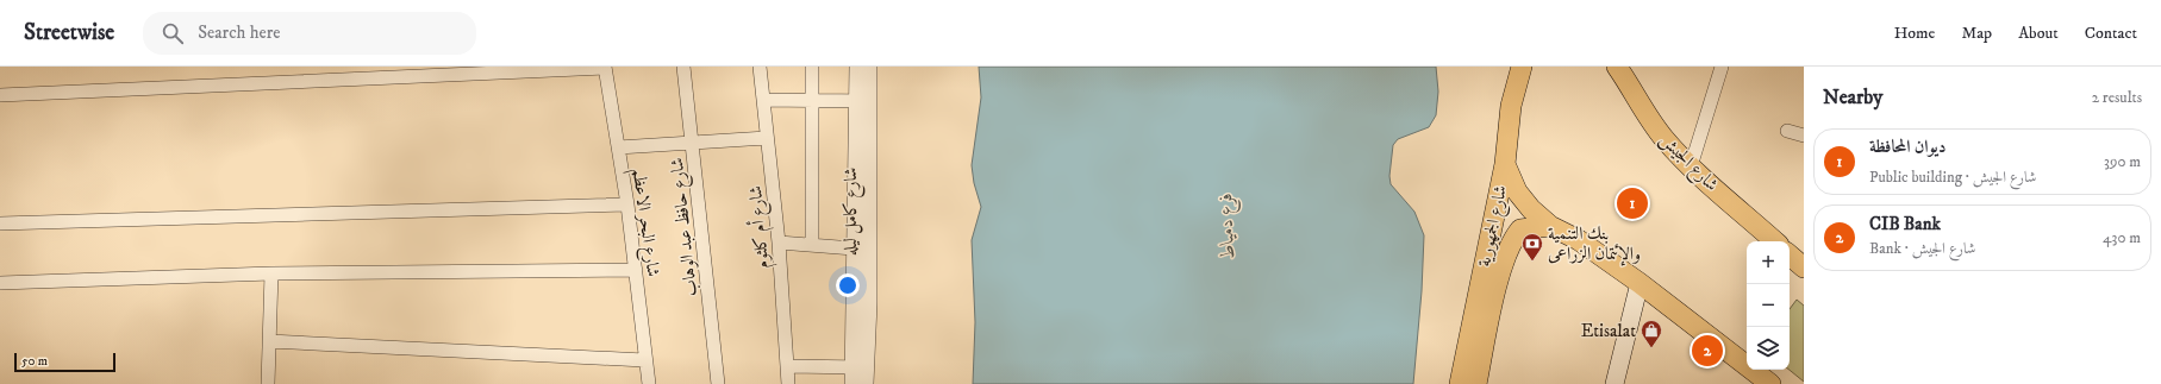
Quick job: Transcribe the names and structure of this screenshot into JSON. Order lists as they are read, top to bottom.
{
  "streets": {
    "main road": ["شارع الجيش", "شارع الجمهورية"],
    "street": [
      "شارع كامل ليله",
      "شارع البحر الاعظم",
      "شارع حافظ عبد الوهاب",
      "شارع أم كلثوم"
    ]
  },
  "water": ["فرع دمياط"],
  "places": {
    "bank": ["بنك التنمية والإئتمان الزراعى"],
    "shop": ["Etisalat"]
  },
  "scale_bar": "50 m",
  "page": {
    "header": "Streetwise",
    "search": "Search here",
    "nav": [
      "Home",
      "Map",
      "About",
      "Contact"
    ],
    "heading": ["Nearby", "2 results"],
    "list": [
      {
        "mark": "1",
        "name": "ديوان المحافظة",
        "note": "Public building · شارع الجيش",
        "value": "390 m"
      },
      {
        "mark": "2",
        "name": "CIB Bank",
        "note": "Bank · شارع الجيش",
        "value": "430 m"
      }
    ],
    "pins": ["1", "2"],
    "map_buttons": ["+", "−"],
    "scale": "50 m"
  }
}
